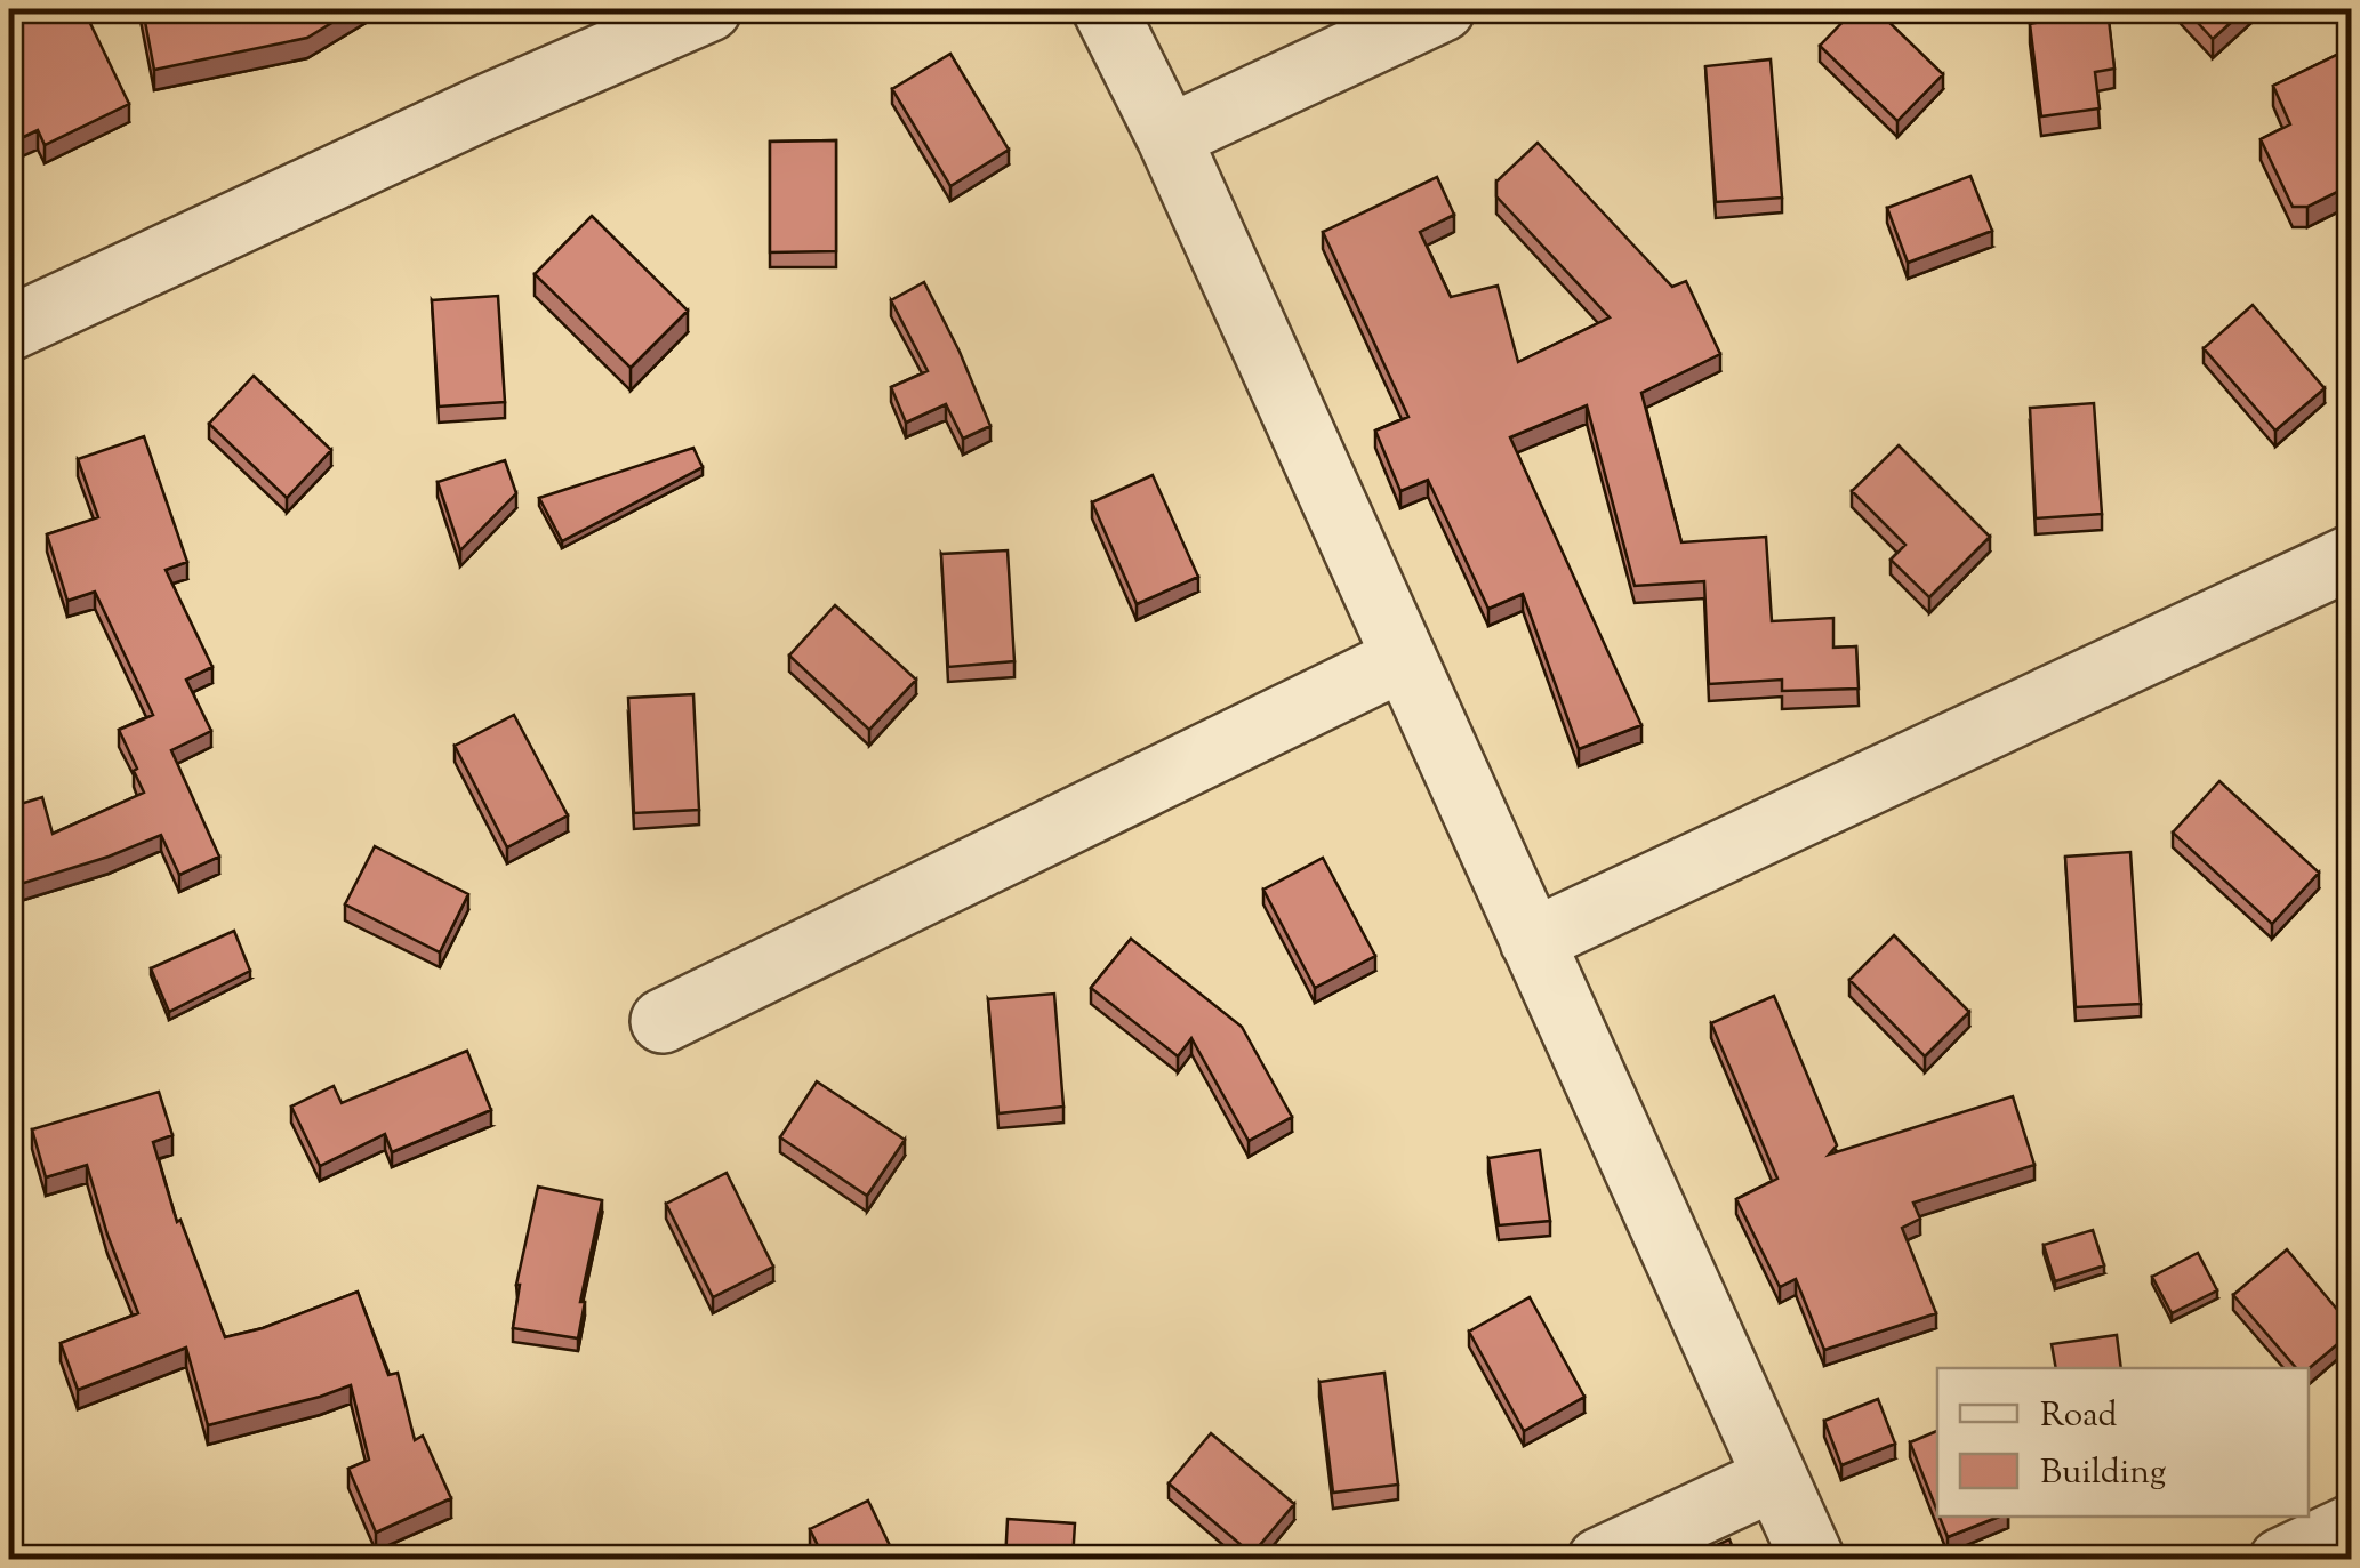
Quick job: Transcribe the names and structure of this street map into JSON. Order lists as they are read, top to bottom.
{
  "legend": ["Road", "Building"]
}
